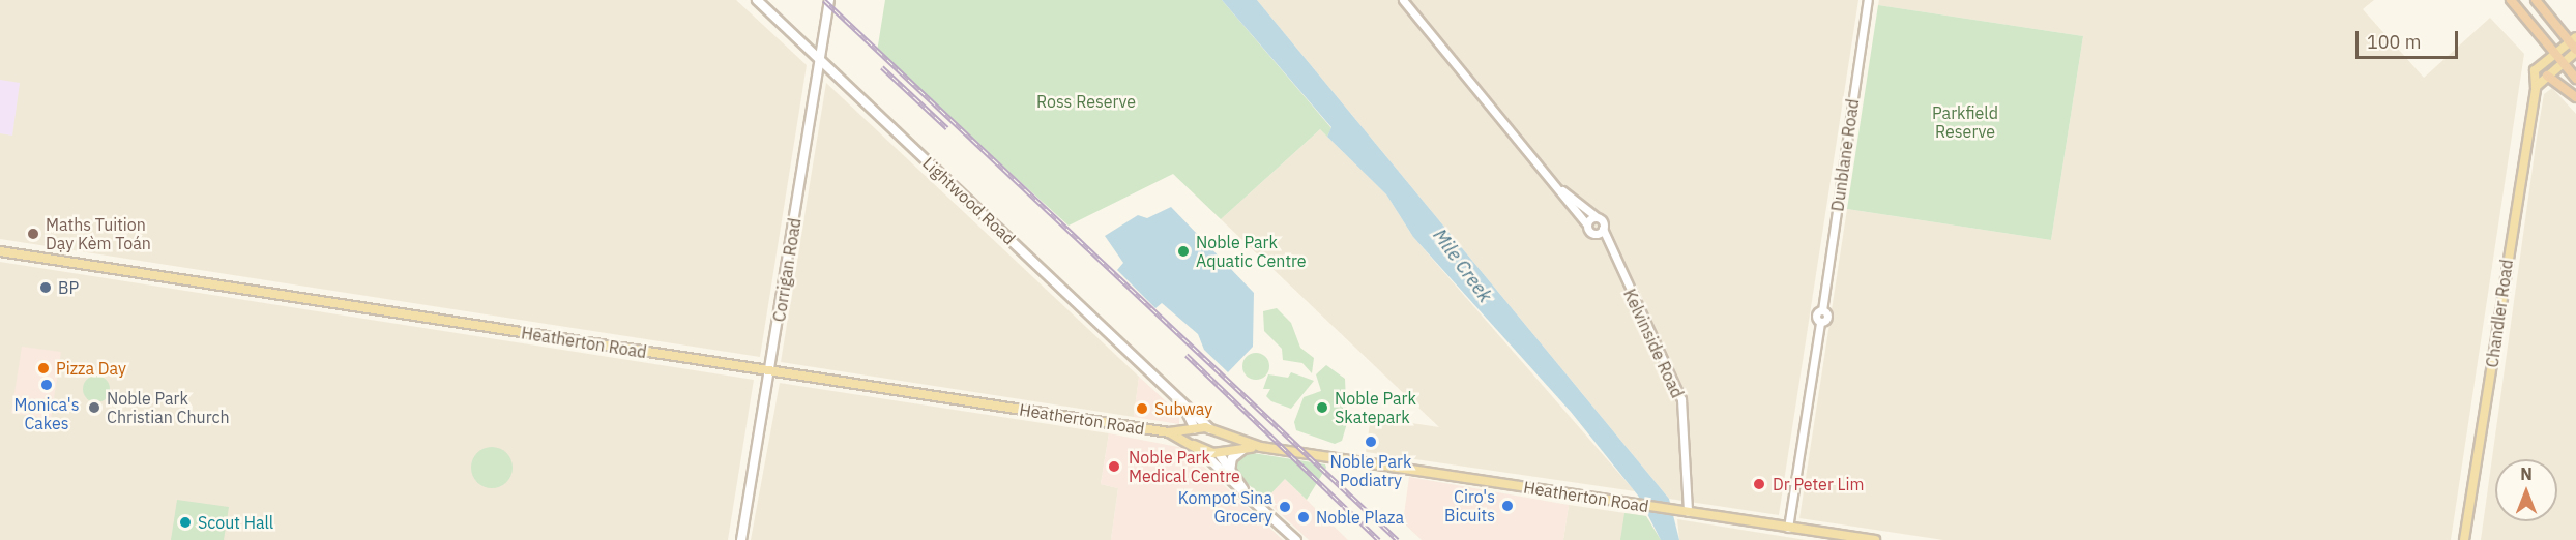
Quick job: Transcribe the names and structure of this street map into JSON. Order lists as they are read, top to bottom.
{
  "streets": {
    "main road": [
      "Lightwood Road",
      "Corrigan Road",
      "Chandler Road",
      "Heatherton Road"
    ],
    "street": ["Dunblane Road", "Kelvinside Road"]
  },
  "crossings": [
    ["Dunblane Road", "Heatherton Road"],
    ["Lightwood Road", "Corrigan Road"],
    ["Lightwood Road", "Heatherton Road"],
    ["Corrigan Road", "Heatherton Road"],
    ["Heatherton Road", "Kelvinside Road"]
  ],
  "water": ["Mile Creek"],
  "parks": ["Ross Reserve", "Parkfield Reserve"],
  "places": [
    "Maths Tuition Dạy Kèm Toán",
    "Noble Park Aquatic Centre",
    "BP",
    "Pizza Day",
    "Monica's Cakes",
    "Noble Park Christian Church",
    "Noble Park Skatepark",
    "Subway",
    "Noble Park Podiatry",
    "Noble Park Medical Centre",
    "Dr Peter Lim",
    "Ciro's Bicuits",
    "Kompot Sina Grocery",
    "Noble Plaza",
    "Scout Hall"
  ],
  "scale_bar": "100 m",
  "north": "top"
}
